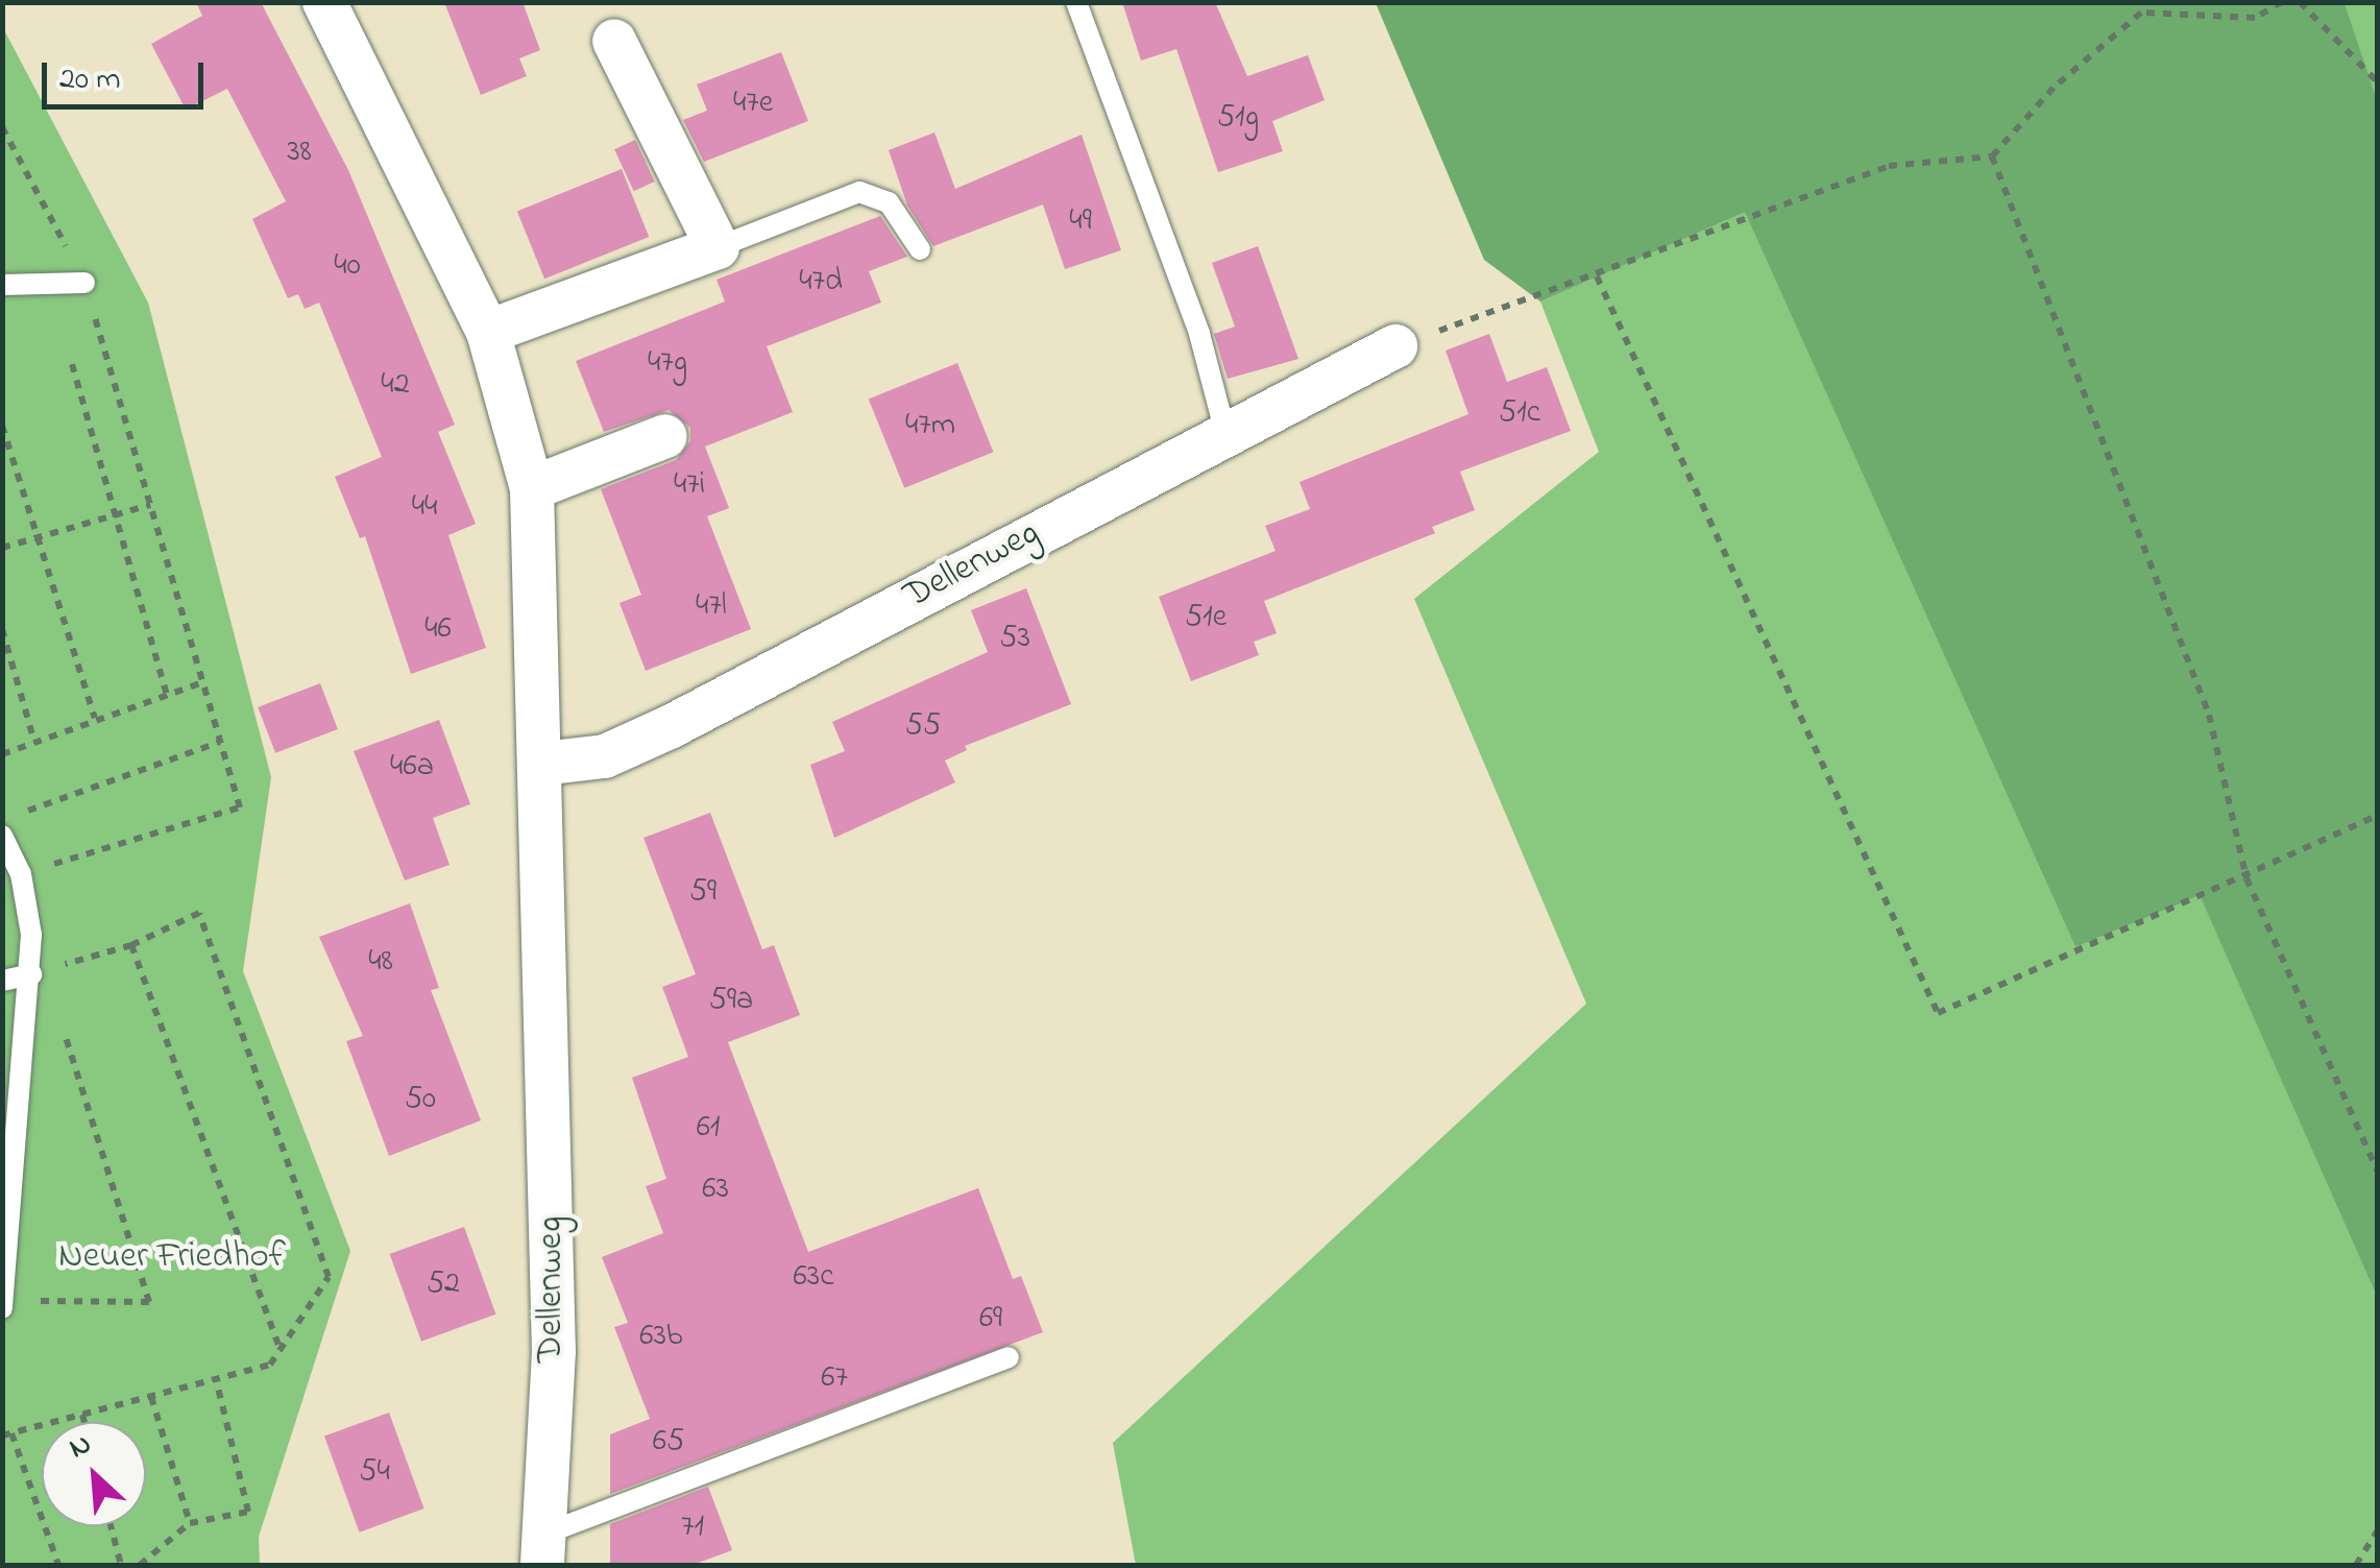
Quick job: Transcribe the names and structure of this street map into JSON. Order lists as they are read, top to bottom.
{
  "streets": {
    "street": ["Dellenweg"]
  },
  "parks": ["Neuer Friedhof"],
  "house_numbers": [
    "47e",
    "51g",
    "38",
    "49",
    "40",
    "47d",
    "47g",
    "42",
    "51c",
    "47m",
    "47i",
    "44",
    "47l",
    "51e",
    "46",
    "53",
    "55",
    "46a",
    "59",
    "48",
    "59a",
    "50",
    "61",
    "63",
    "63c",
    "52",
    "69",
    "63b",
    "67",
    "65",
    "54",
    "71"
  ],
  "scale_bar": "20 m",
  "north": "top left"
}
